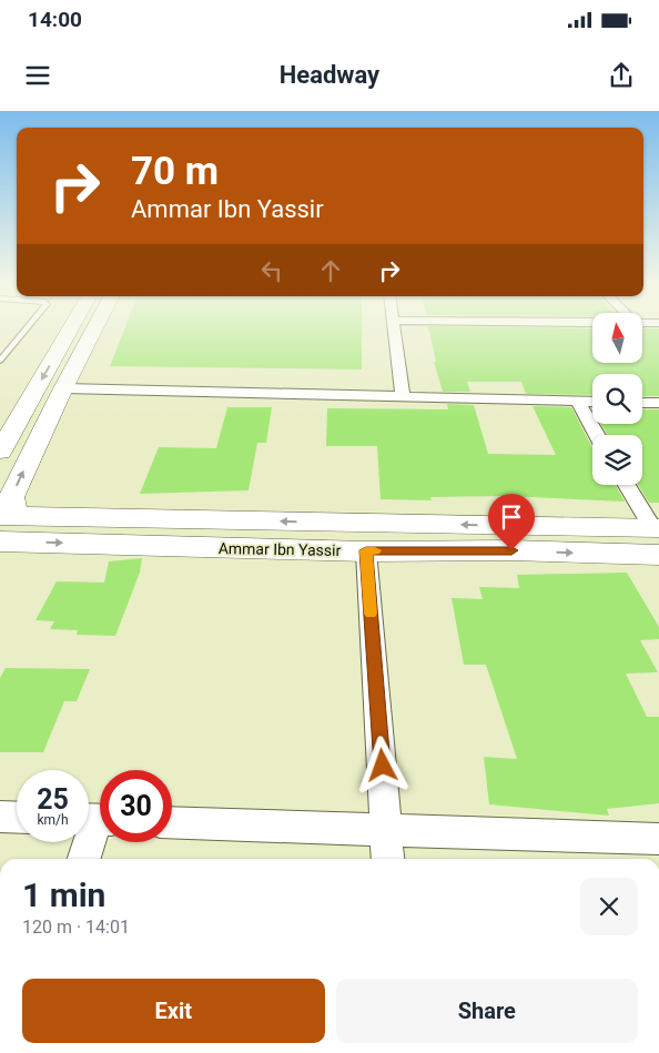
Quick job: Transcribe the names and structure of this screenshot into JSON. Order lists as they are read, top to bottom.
{
  "streets": {
    "street": ["Ammar Ibn Yassir"]
  },
  "north": "top",
  "page": {
    "status": "14:00",
    "header": "Headway",
    "turn": ["70 m", "Ammar Ibn Yassir"],
    "speed": "25 km/h",
    "limit": "30",
    "heading": ["1 min", "120 m · 14:01"],
    "buttons": ["Exit", "Share"]
  }
}
